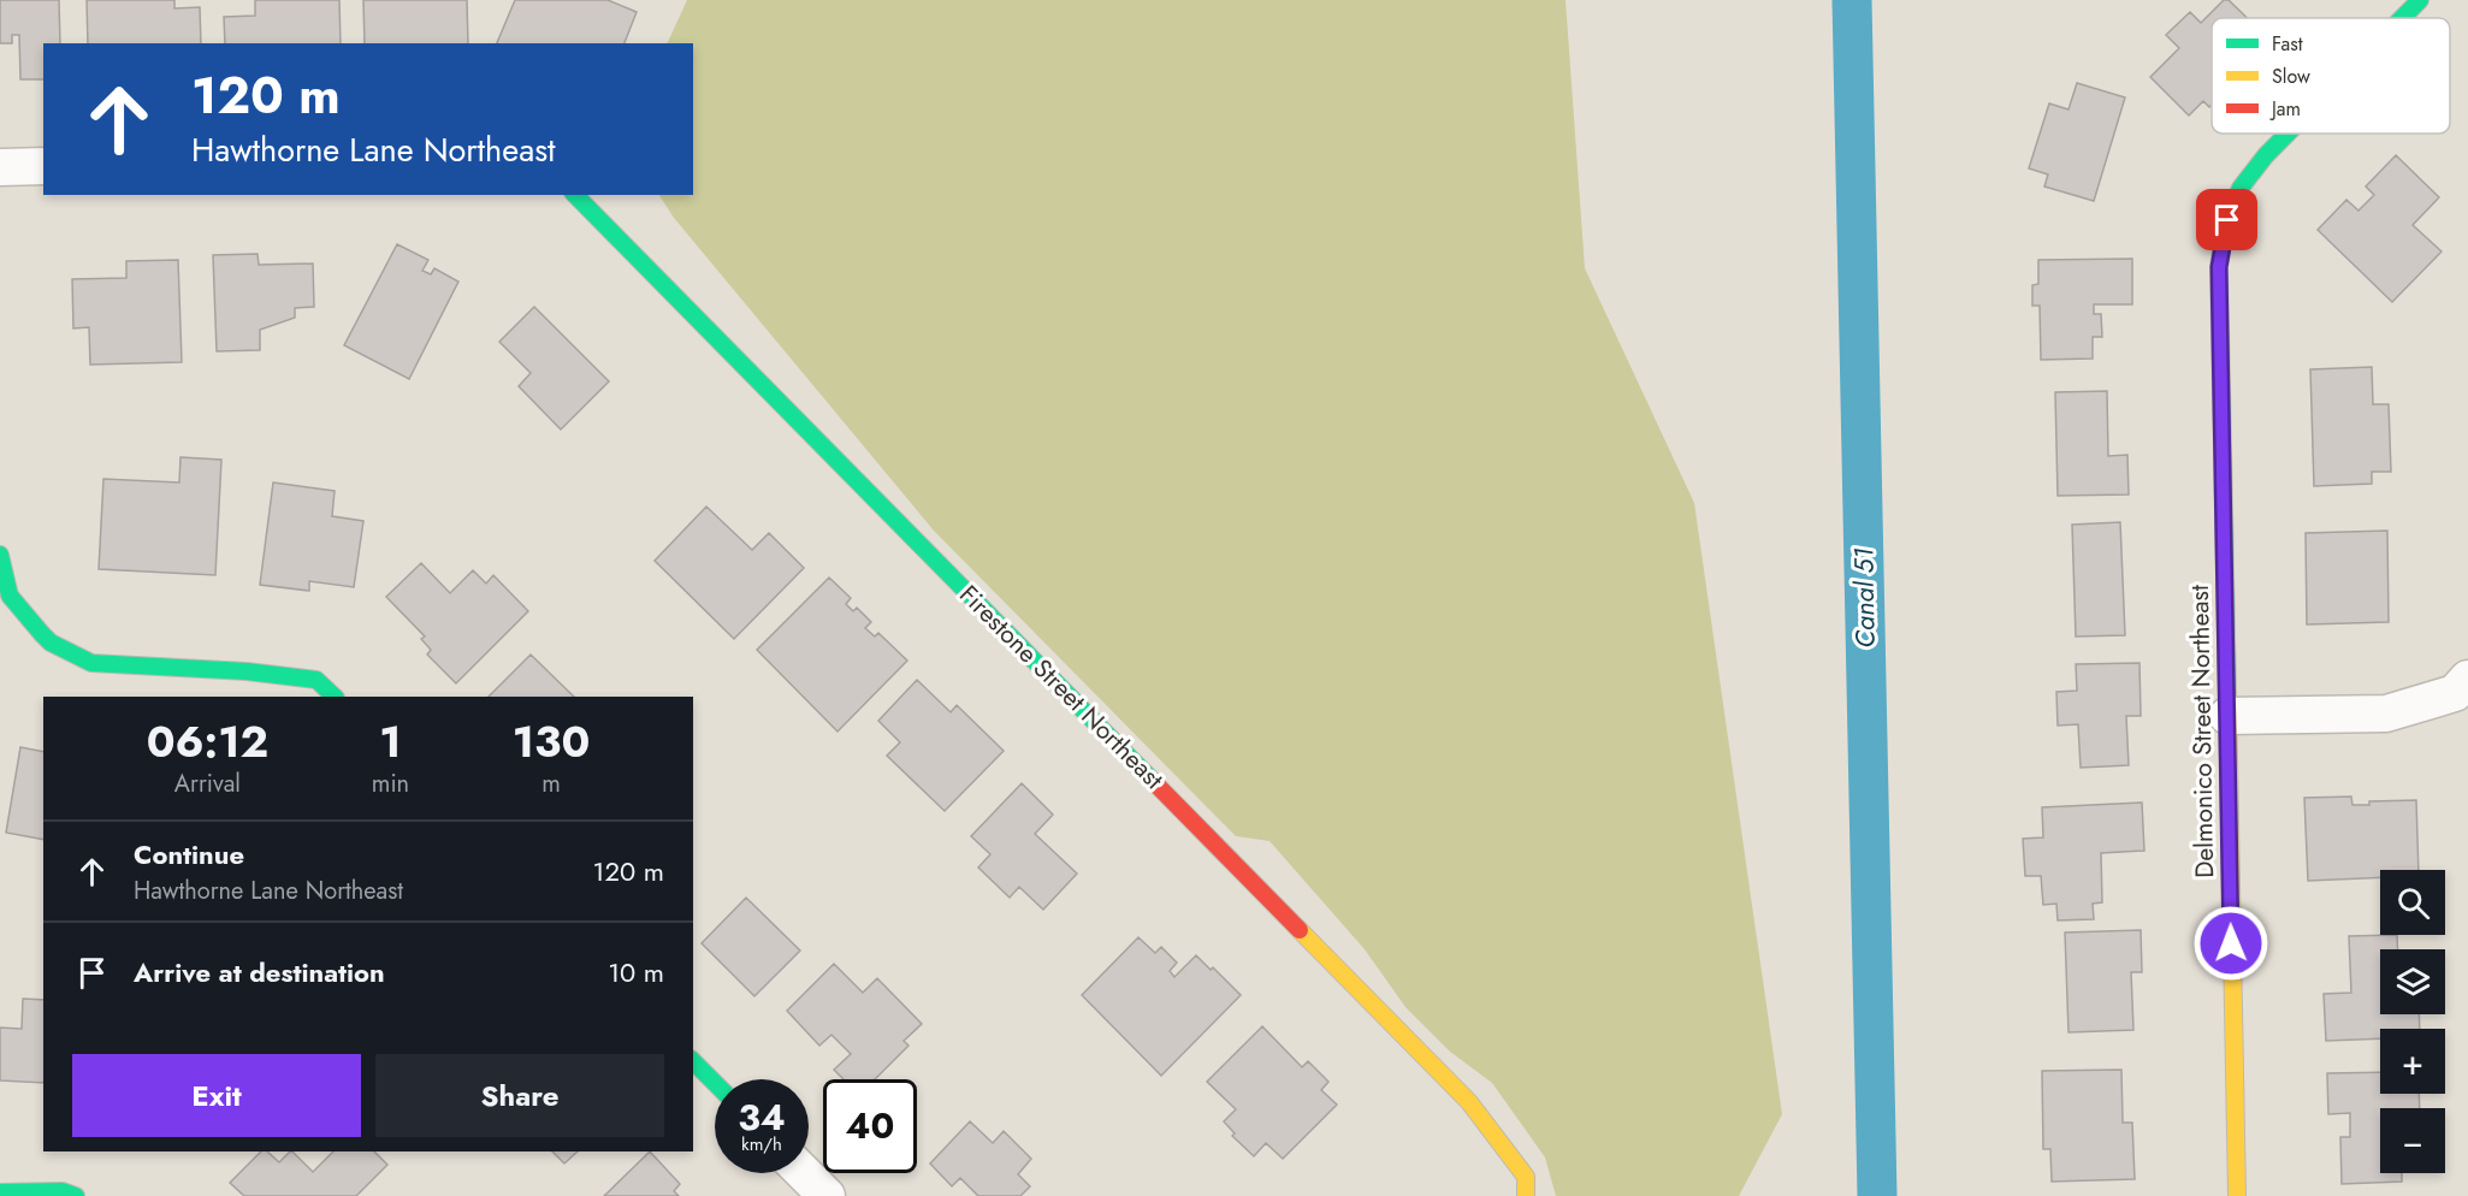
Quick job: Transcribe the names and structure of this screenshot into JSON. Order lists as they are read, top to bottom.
{
  "streets": {
    "street": ["Firestone Street Northeast", "Delmonico Street Northeast"]
  },
  "water": ["Canal 51"],
  "legend": ["Fast", "Slow", "Jam"],
  "page": {
    "turn": ["120 m", "Hawthorne Lane Northeast"],
    "eta": [
      "06:12",
      "Arrival",
      "1",
      "min",
      "130",
      "m"
    ],
    "list": [
      {
        "name": "Continue",
        "note": "Hawthorne Lane Northeast",
        "value": "120 m"
      },
      {
        "name": "Arrive at destination",
        "value": "10 m"
      }
    ],
    "map_buttons": ["+", "−"],
    "buttons": ["Exit", "Share"],
    "speed": "34 km/h",
    "limit": "40"
  }
}
